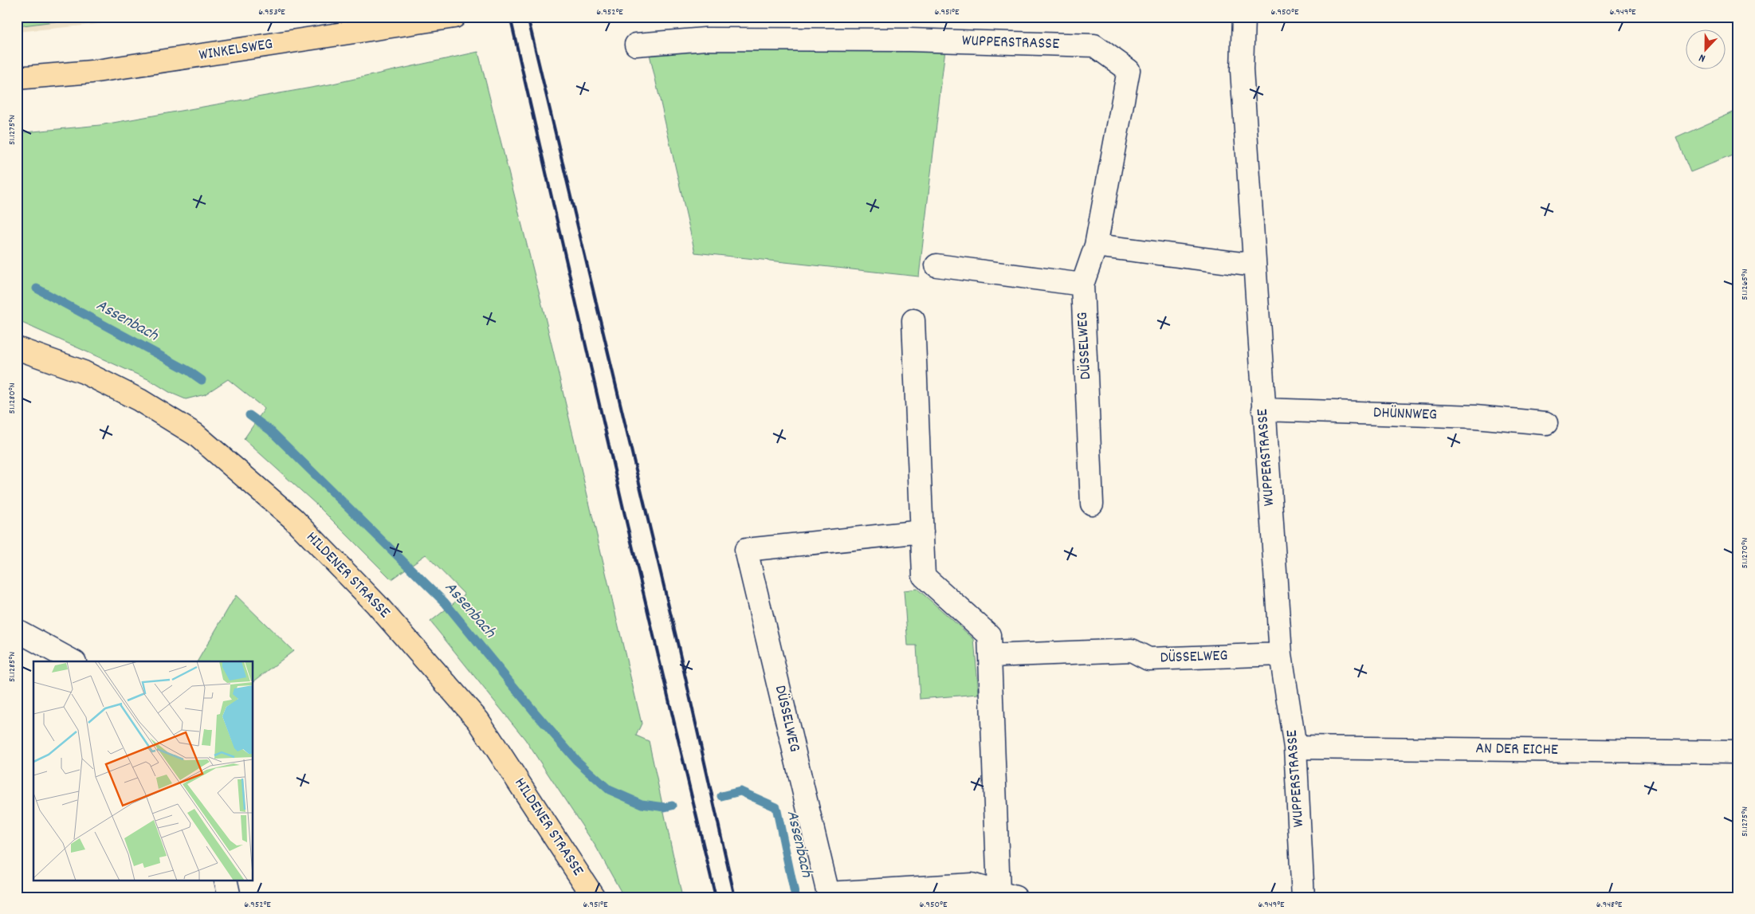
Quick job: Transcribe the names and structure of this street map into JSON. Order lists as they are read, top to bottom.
{
  "streets": {
    "main road": ["WINKELSWEG", "HILDENER STRASSE"],
    "street": [
      "WUPPERSTRASSE",
      "DÜSSELWEG",
      "DHÜNNWEG",
      "AN DER EICHE"
    ]
  },
  "crossings": [
    ["WUPPERSTRASSE", "DÜSSELWEG"],
    ["WUPPERSTRASSE", "DHÜNNWEG"],
    ["WUPPERSTRASSE", "AN DER EICHE"]
  ],
  "water": ["Assenbach"],
  "north": "bottom",
  "coordinates": [
    "6.953°E",
    "6.952°E",
    "6.951°E",
    "6.950°E",
    "6.949°E",
    "51.1275°N",
    "51.1265°N",
    "51.1280°N",
    "51.1270°N",
    "51.1285°N",
    "6.948°E"
  ]
}
